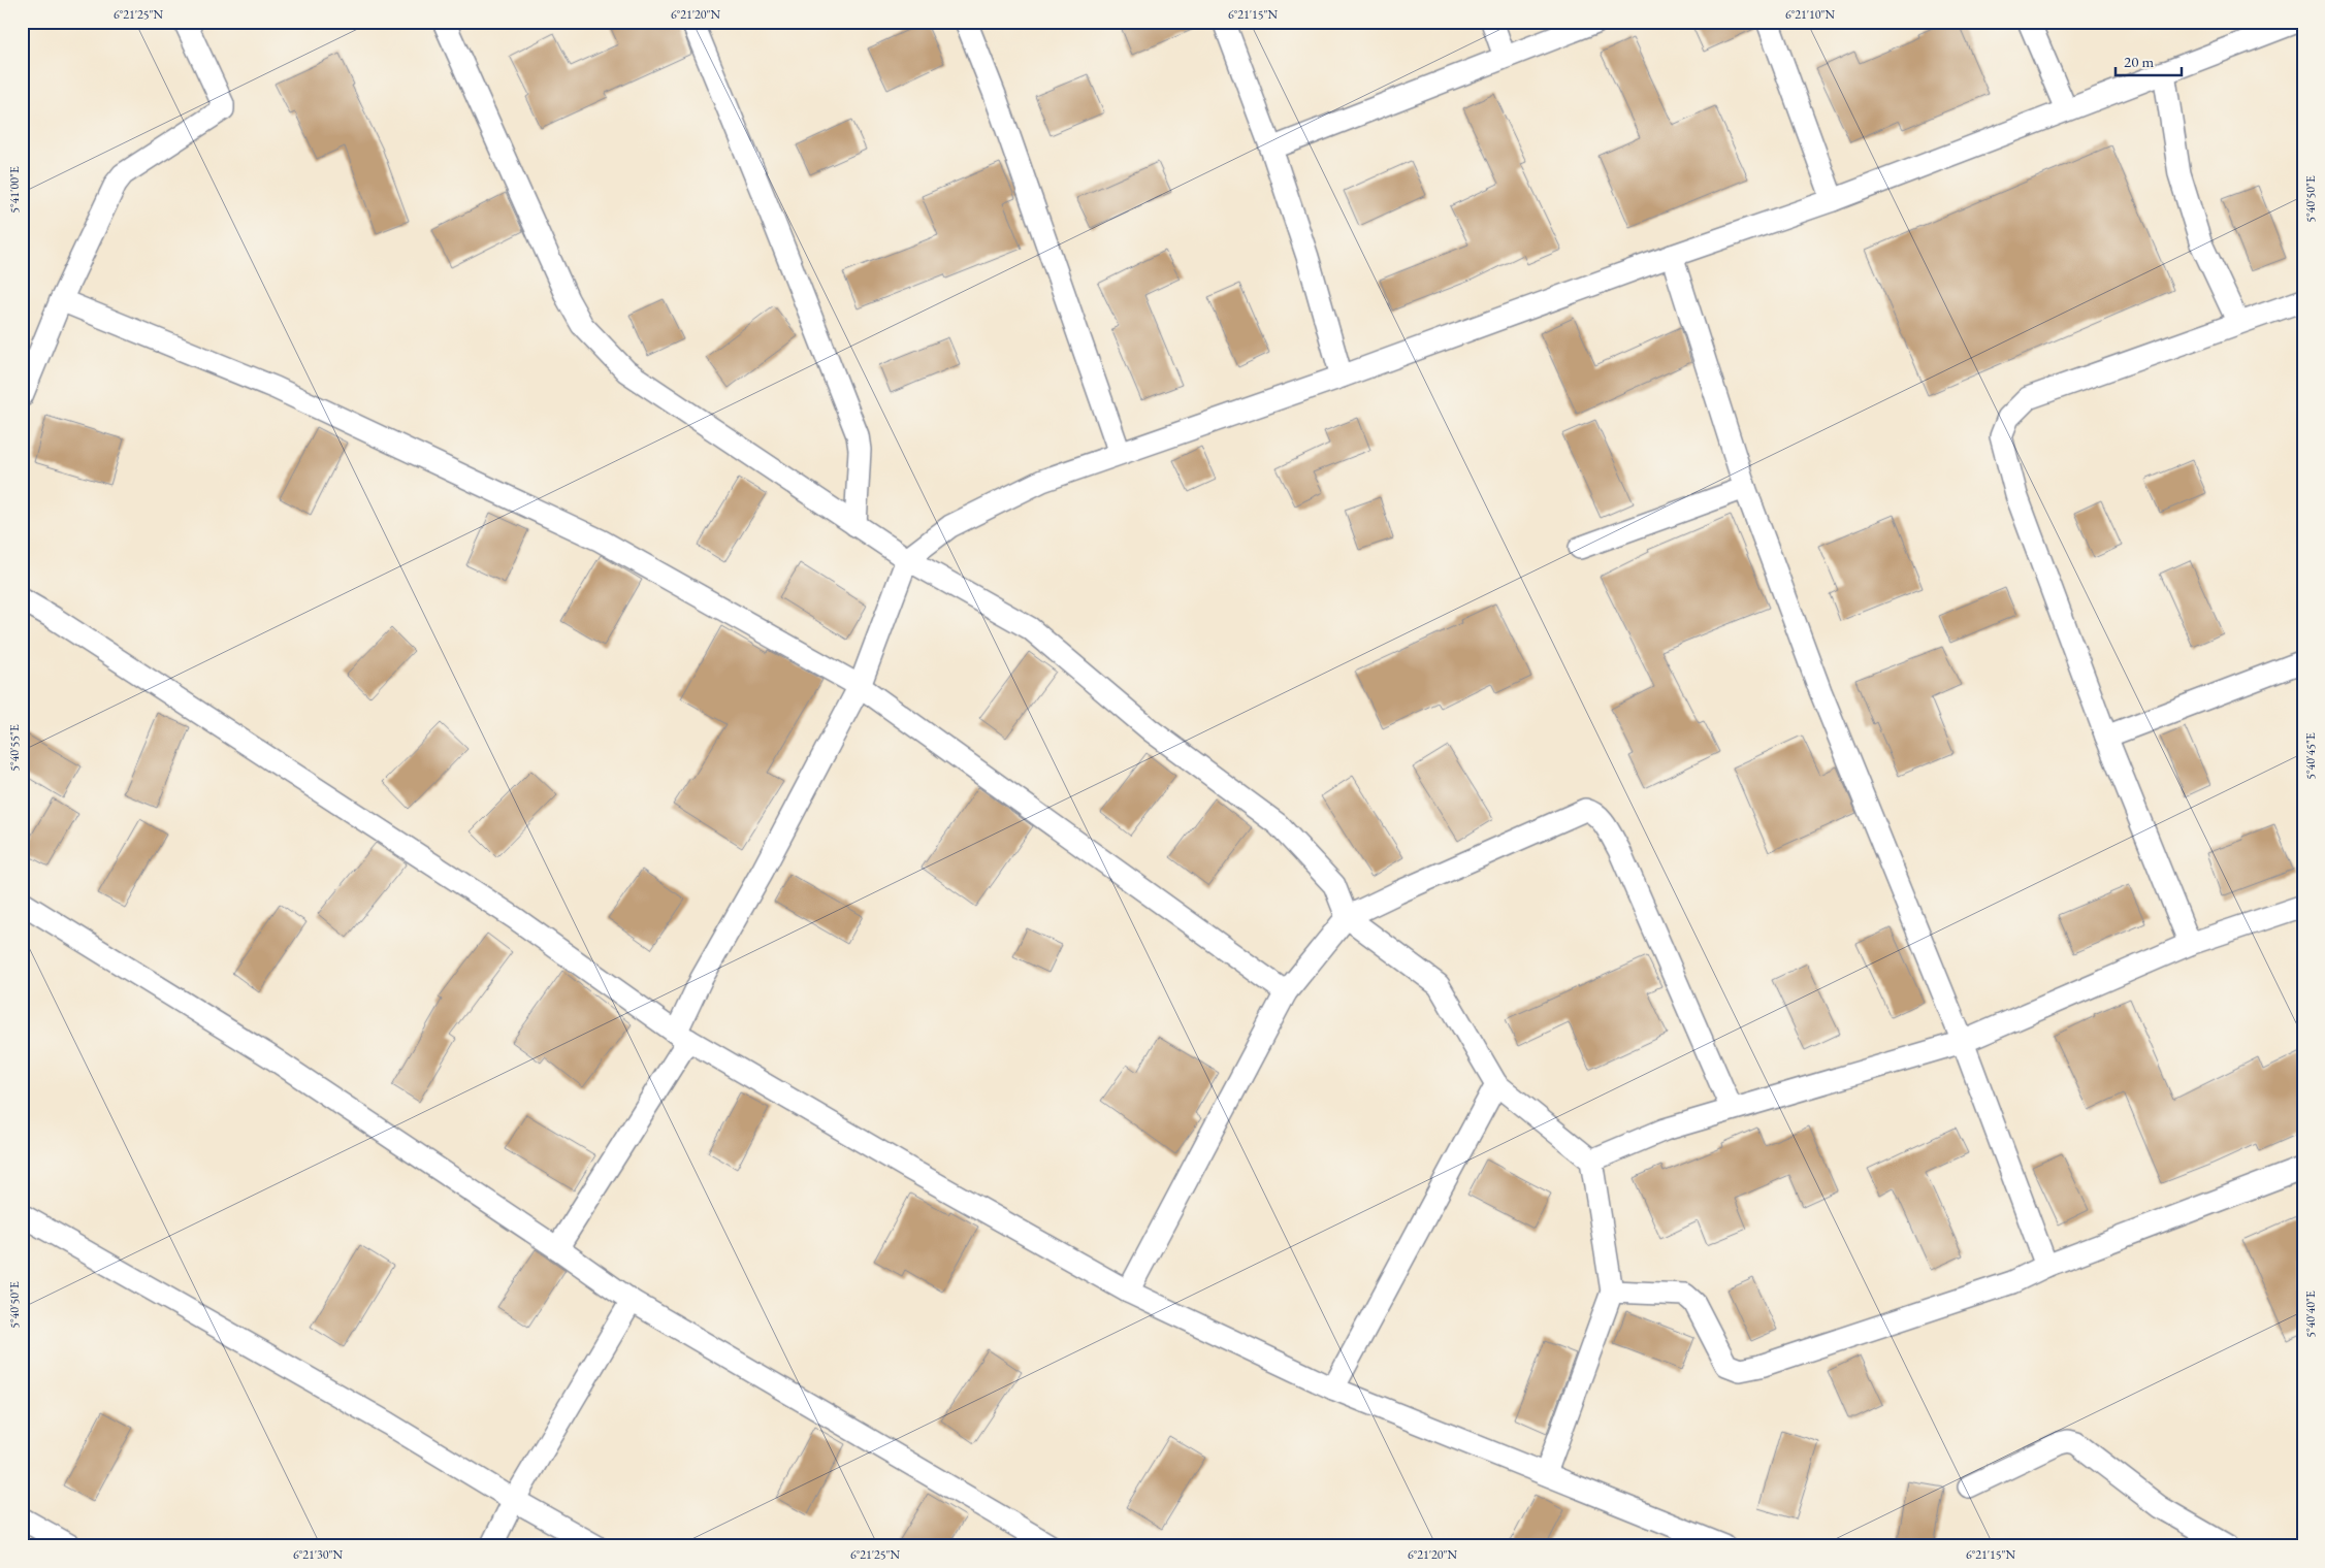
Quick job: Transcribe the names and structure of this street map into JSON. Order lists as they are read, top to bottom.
{
  "scale_bar": "20 m",
  "coordinates": [
    "6°21'25\"N",
    "6°21'20\"N",
    "6°21'15\"N",
    "6°21'10\"N",
    "5°41'00\"E",
    "5°40'50\"E",
    "5°40'55\"E",
    "5°40'45\"E",
    "5°40'40\"E",
    "6°21'30\"N"
  ]
}
